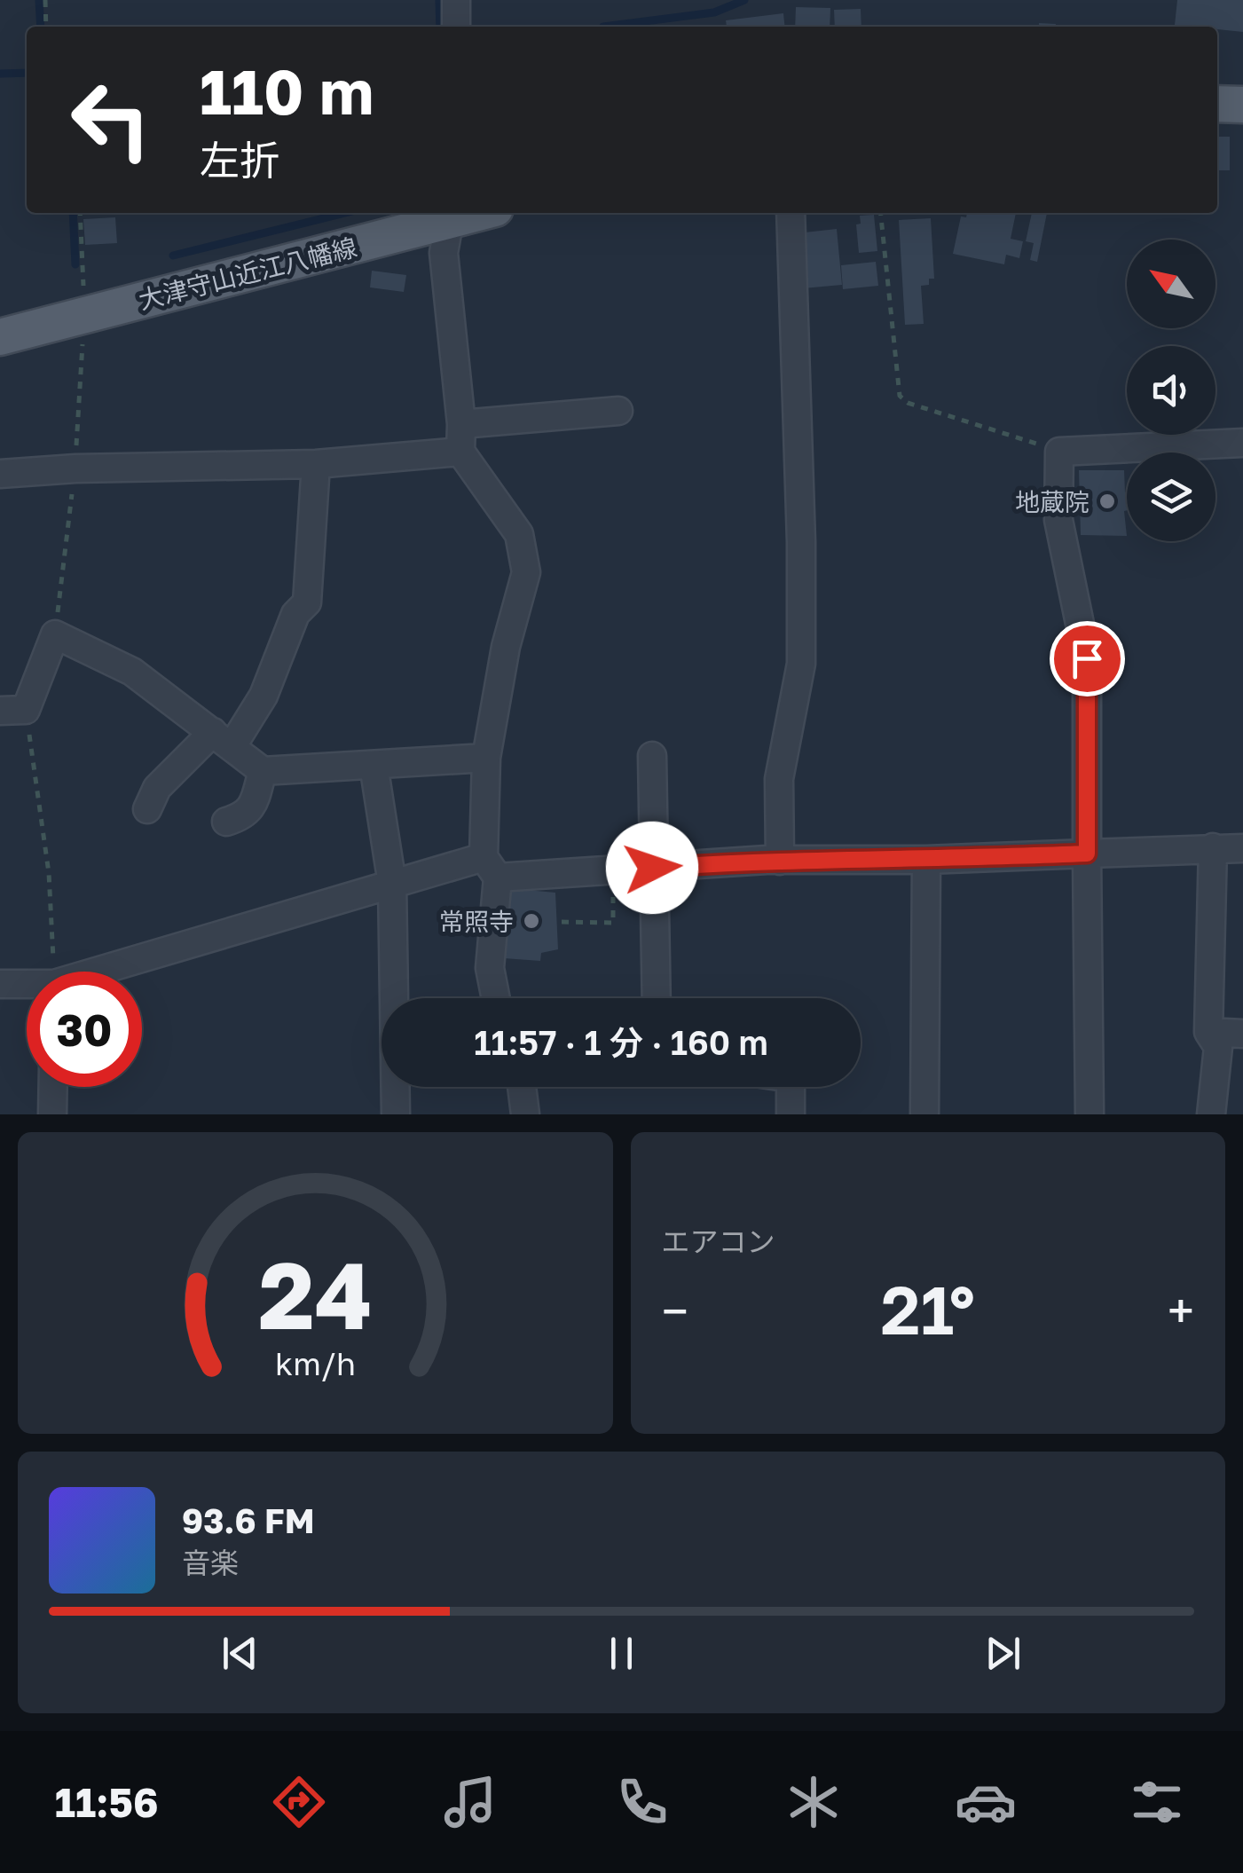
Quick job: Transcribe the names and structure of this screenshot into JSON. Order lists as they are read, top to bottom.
{
  "streets": {
    "main road": ["大津守山近江八幡線"]
  },
  "places": ["地蔵院", "常照寺"],
  "north": "top left",
  "page": {
    "turn": ["110 m", "左折"],
    "limit": "30",
    "trip": "11:57 · 1 分 · 160 m",
    "tile": "エアコン",
    "heat": ["−", "21°", "+"],
    "song": ["93.6 FM", "音楽"],
    "tabs": "11:56",
    "gauge": ["24", "km/h"]
  }
}
